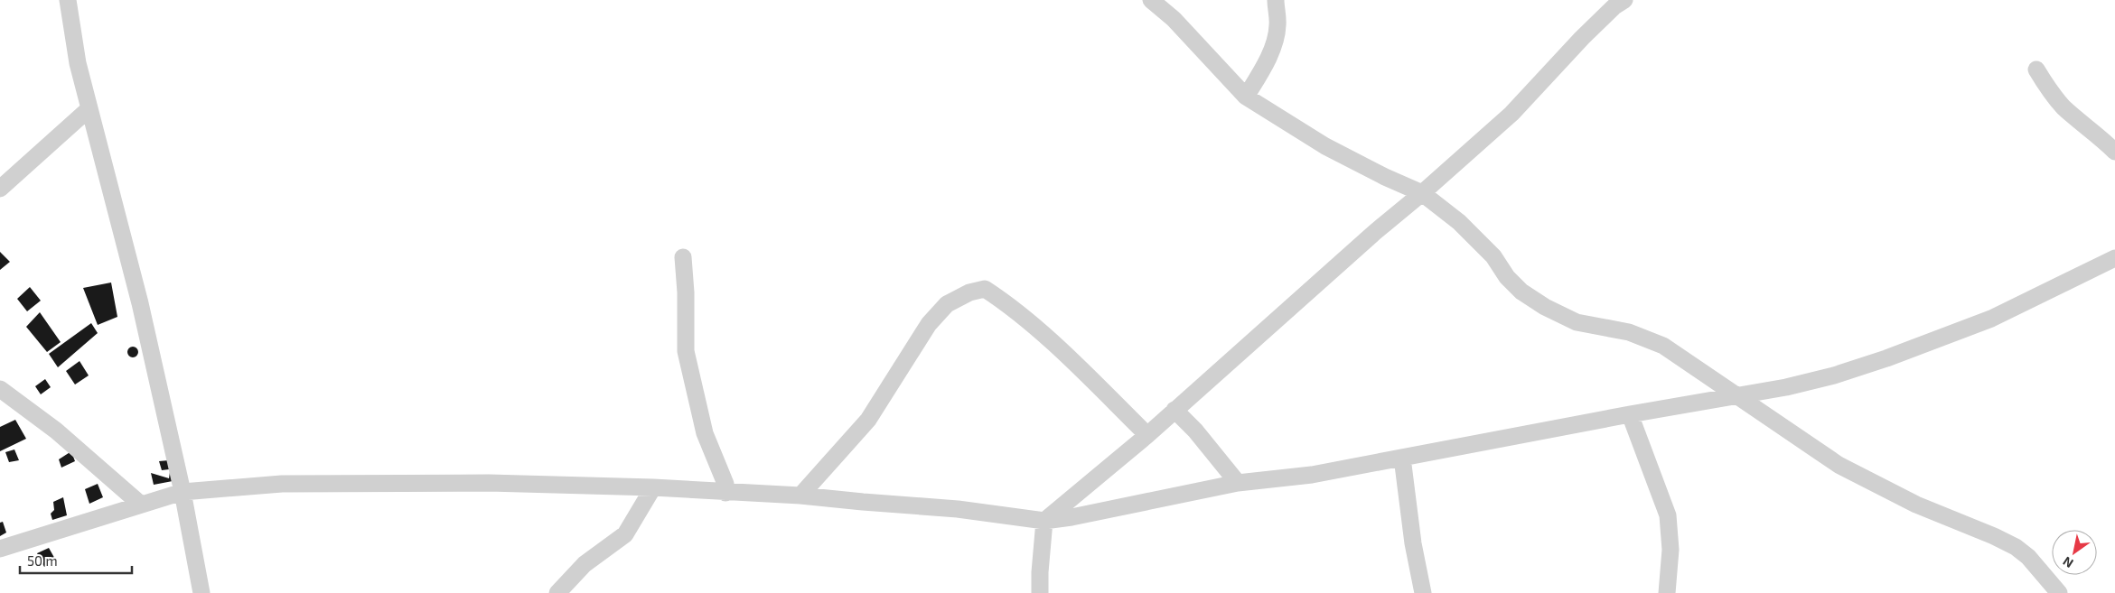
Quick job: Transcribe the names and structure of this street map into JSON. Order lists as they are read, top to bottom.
{
  "scale_bar": "50 m",
  "north": "bottom left"
}
